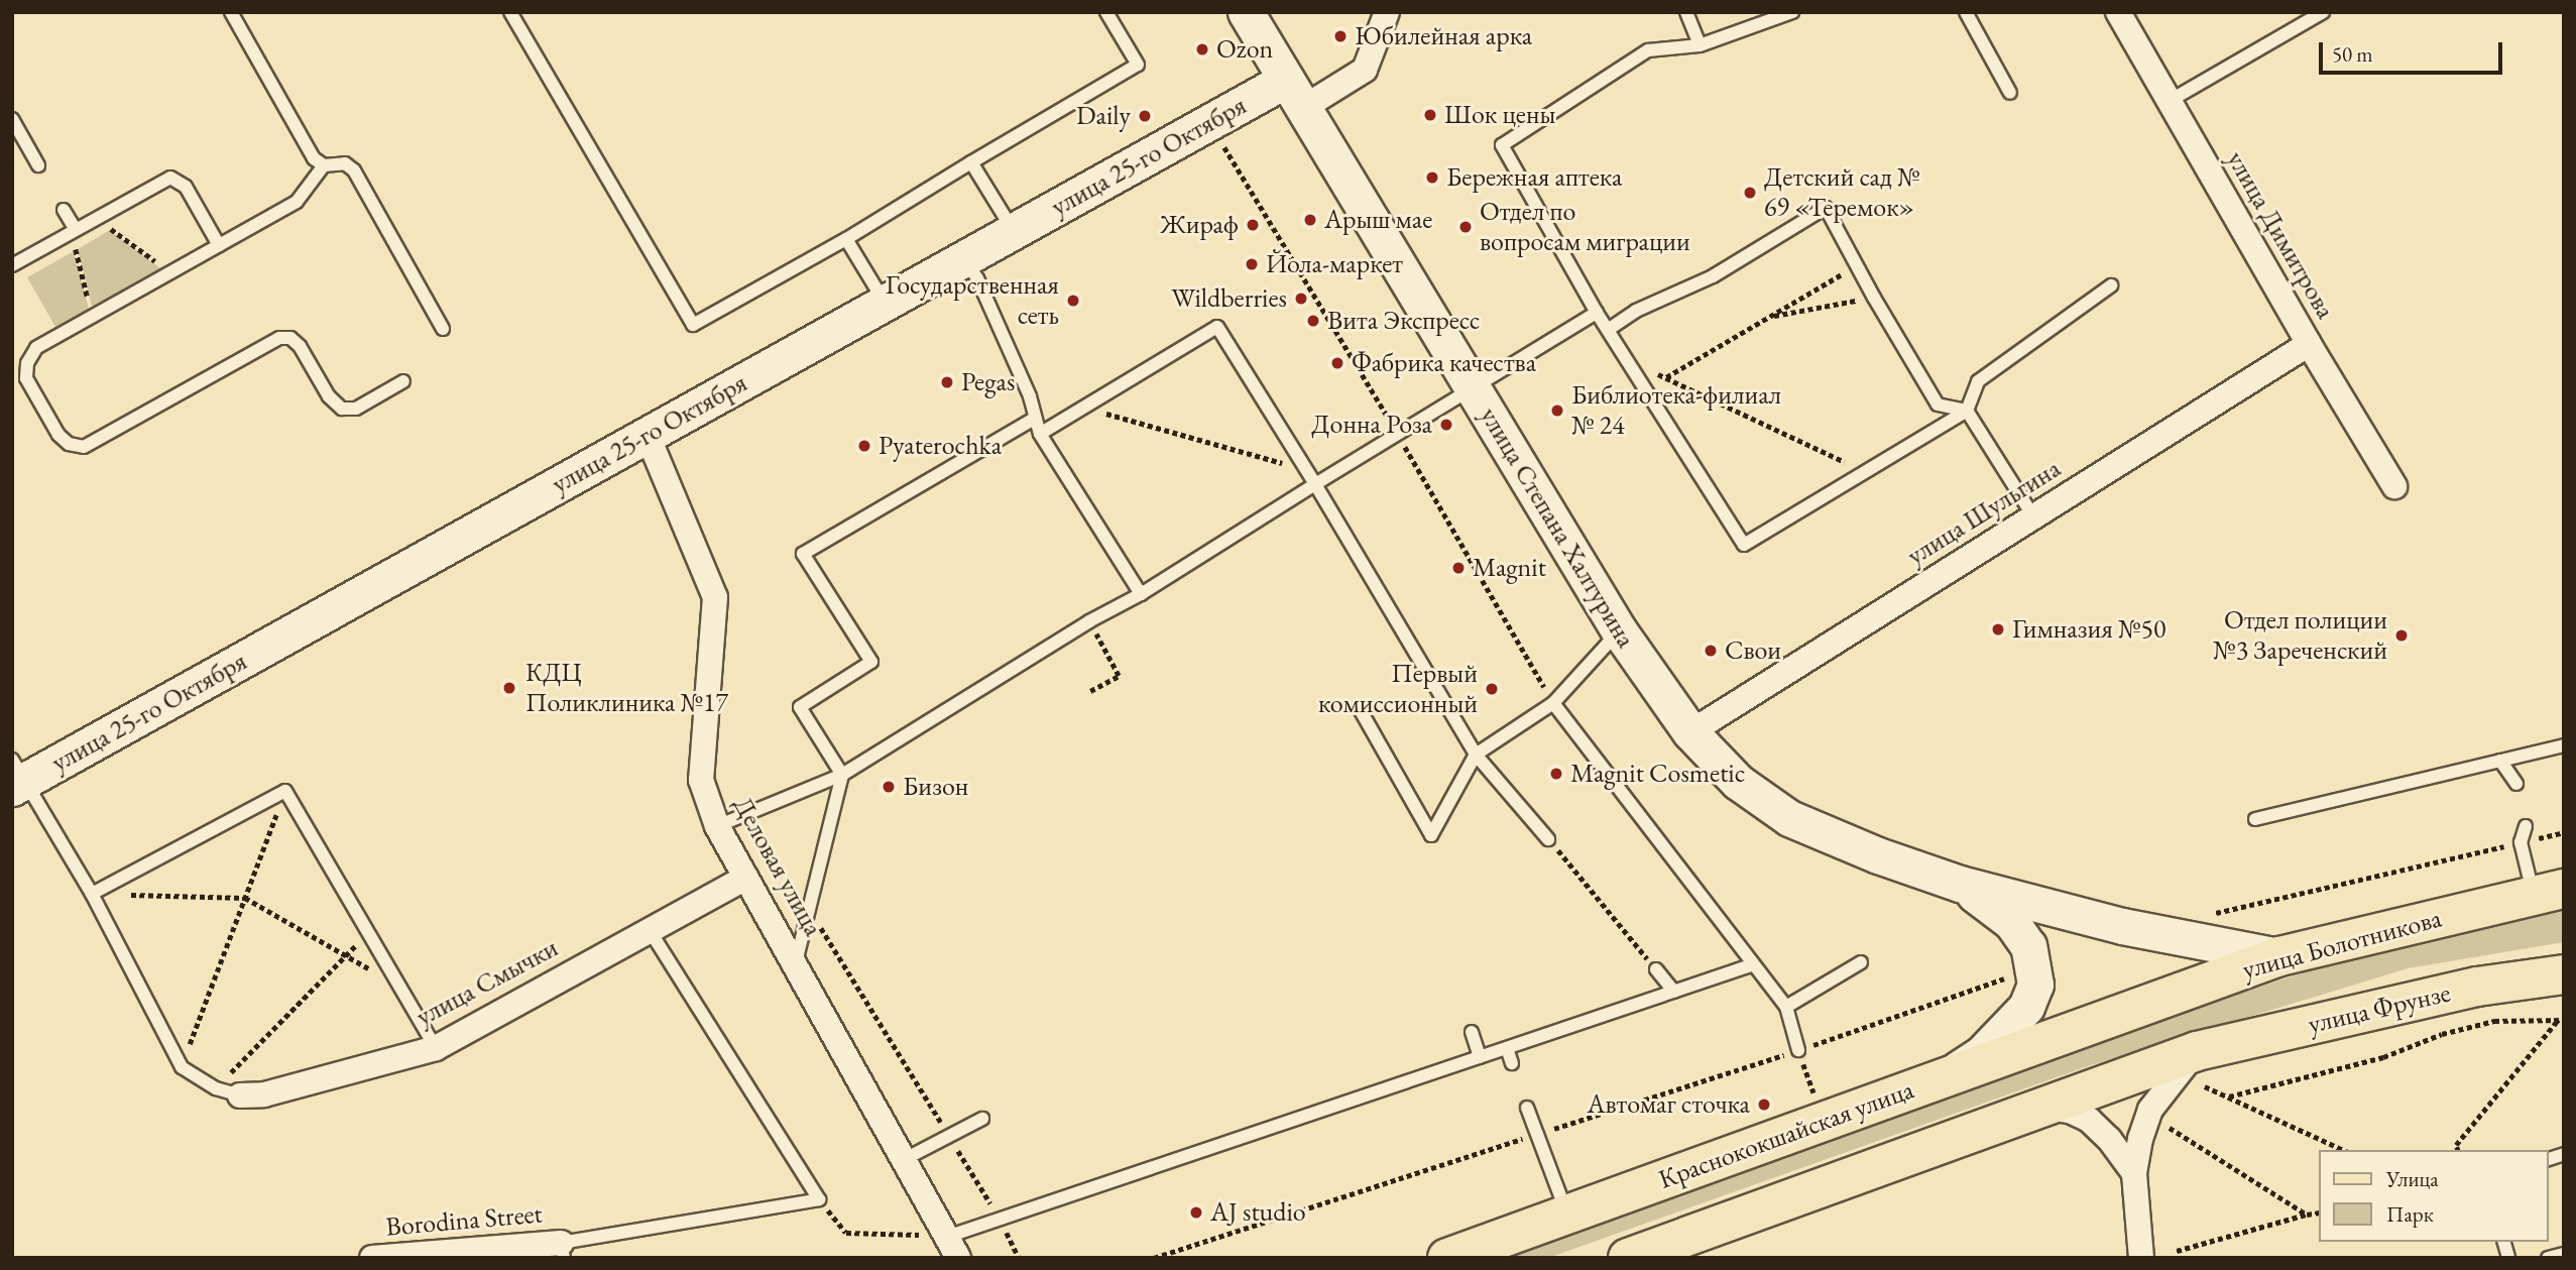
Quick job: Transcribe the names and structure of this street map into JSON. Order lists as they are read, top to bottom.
{
  "streets": {
    "main road": ["улица Болотникова", "улица Фрунзе", "Краснококшайская улица"],
    "street": [
      "улица 25-го Октября",
      "улица Димитрова",
      "улица Шульгина",
      "улица Степана Халтурина",
      "Деловая улица",
      "улица Смычки",
      "Borodina Street"
    ]
  },
  "crossings": [
    ["улица 25-го Октября", "улица Степана Халтурина"],
    ["улица 25-го Октября", "Деловая улица"],
    ["улица Димитрова", "улица Шульгина"],
    ["улица Шульгина", "улица Степана Халтурина"],
    ["улица Степана Халтурина", "улица Болотникова"],
    ["улица Степана Халтурина", "Краснококшайская улица"],
    ["Деловая улица", "улица Смычки"],
    ["улица Болотникова", "Краснококшайская улица"]
  ],
  "places": [
    "Юбилейная арка",
    "Ozon",
    "Шок цены",
    "Daily",
    "Бережная аптека",
    "Детский сад № 69 «Теремок»",
    "Арыш мае",
    "Жираф",
    "Отдел по вопросам миграции",
    "Йола-маркет",
    "Wildberries",
    "Государственная сеть",
    "Вита Экспресс",
    "Фабрика качества",
    "Pegas",
    "Библиотека-филиал № 24",
    "Донна Роза",
    "Pyaterochka",
    "Magnit",
    "Гимназия №50",
    "Отдел полиции №3 Зареченский",
    "Свои",
    "КДЦ Поликлиника №17",
    "Первый комиссионный",
    "Magnit Cosmetic",
    "Бизон",
    "Автомаг сточка",
    "AJ studio"
  ],
  "legend": ["Улица", "Парк"],
  "scale_bar": "50 m"
}
